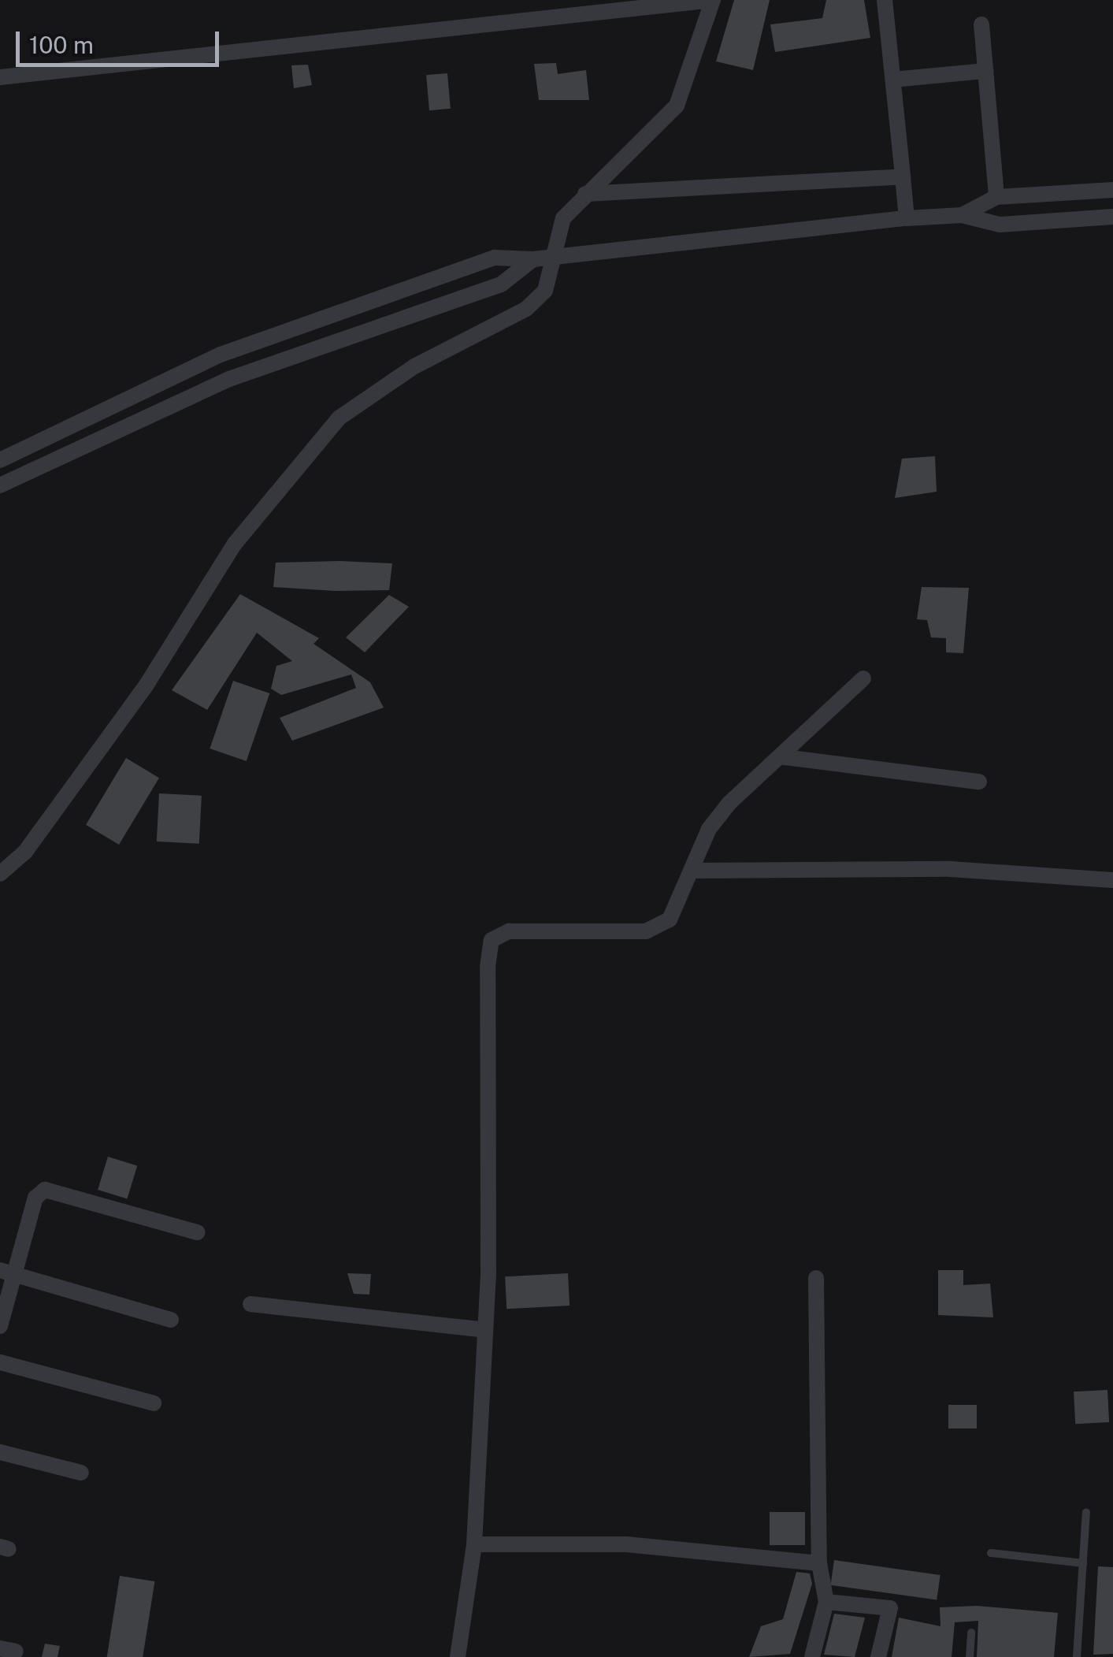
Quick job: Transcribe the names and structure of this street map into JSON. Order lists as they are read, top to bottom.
{
  "scale_bar": "100 m"
}
